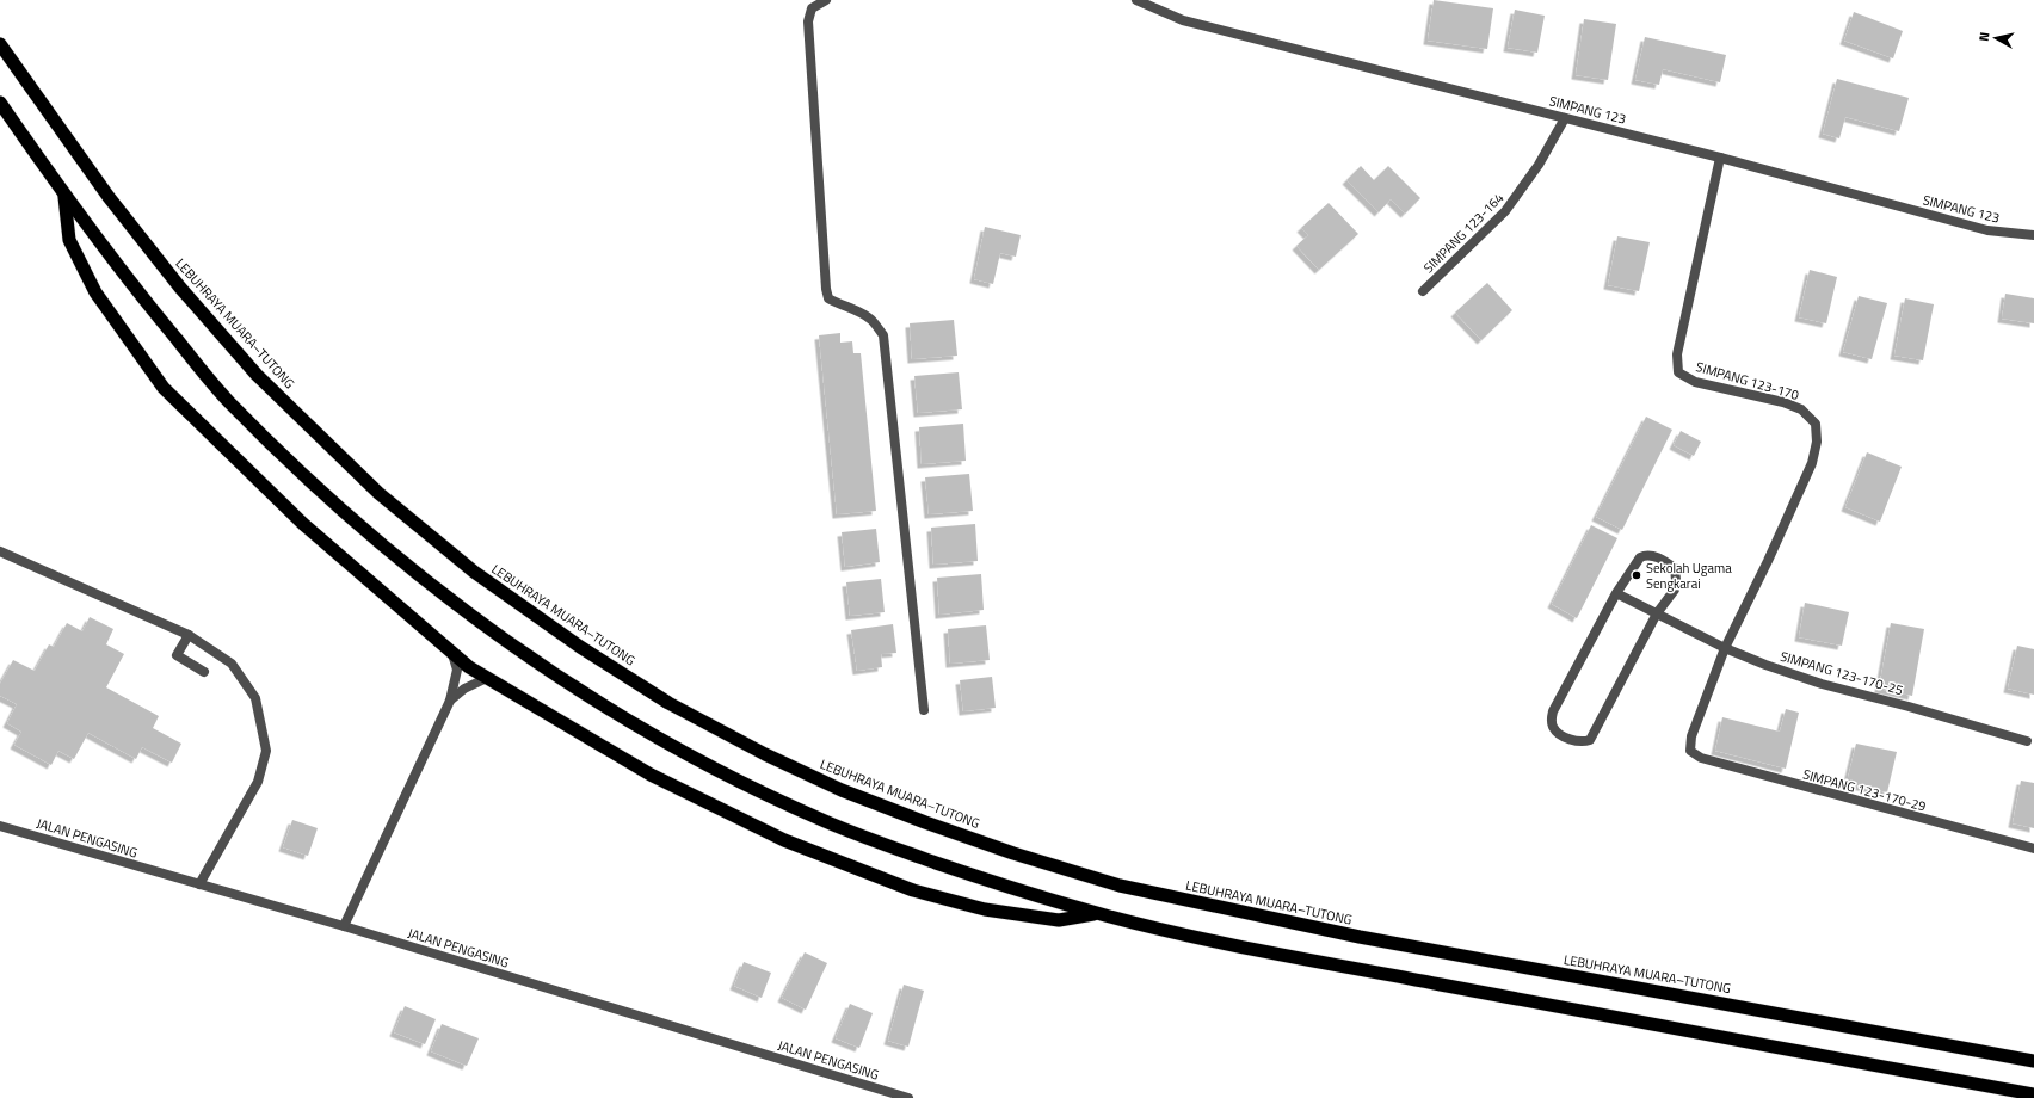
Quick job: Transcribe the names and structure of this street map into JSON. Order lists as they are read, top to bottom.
{
  "streets": {
    "highway": ["LEBUHRAYA MUARA–TUTONG"],
    "street": [
      "SIMPANG 123",
      "SIMPANG 123-164",
      "SIMPANG 123-170",
      "SIMPANG 123-170-25",
      "SIMPANG 123-170-29",
      "JALAN PENGASING"
    ]
  },
  "crossings": [
    ["SIMPANG 123", "SIMPANG 123-164"],
    ["SIMPANG 123", "SIMPANG 123-170"],
    ["SIMPANG 123-170", "SIMPANG 123-170-25"],
    ["SIMPANG 123-170", "SIMPANG 123-170-29"]
  ],
  "places": ["Sekolah Ugama Sengkarai"],
  "north": "left"
}
